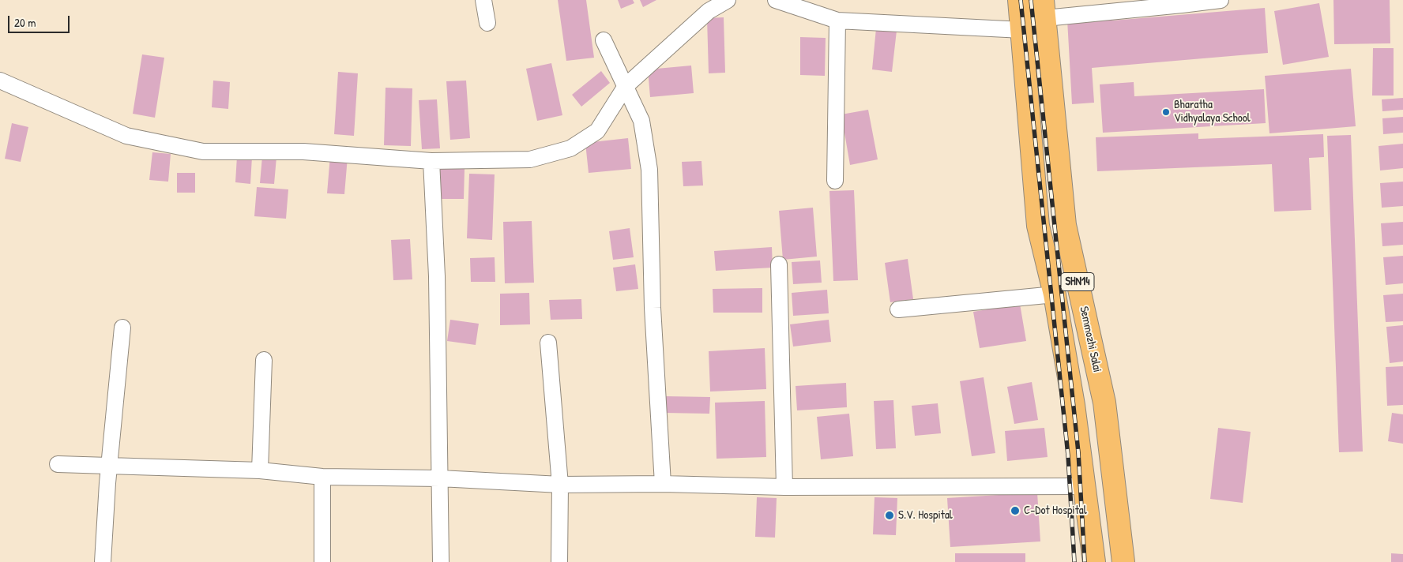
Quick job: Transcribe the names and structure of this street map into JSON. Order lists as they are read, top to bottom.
{
  "streets": {
    "main road": ["SHN14", "Semmozhi Salai"]
  },
  "places": ["Bharatha Vidhyalaya School", "C-Dot Hospital", "S.V. Hospital"],
  "scale_bar": "20 m"
}
